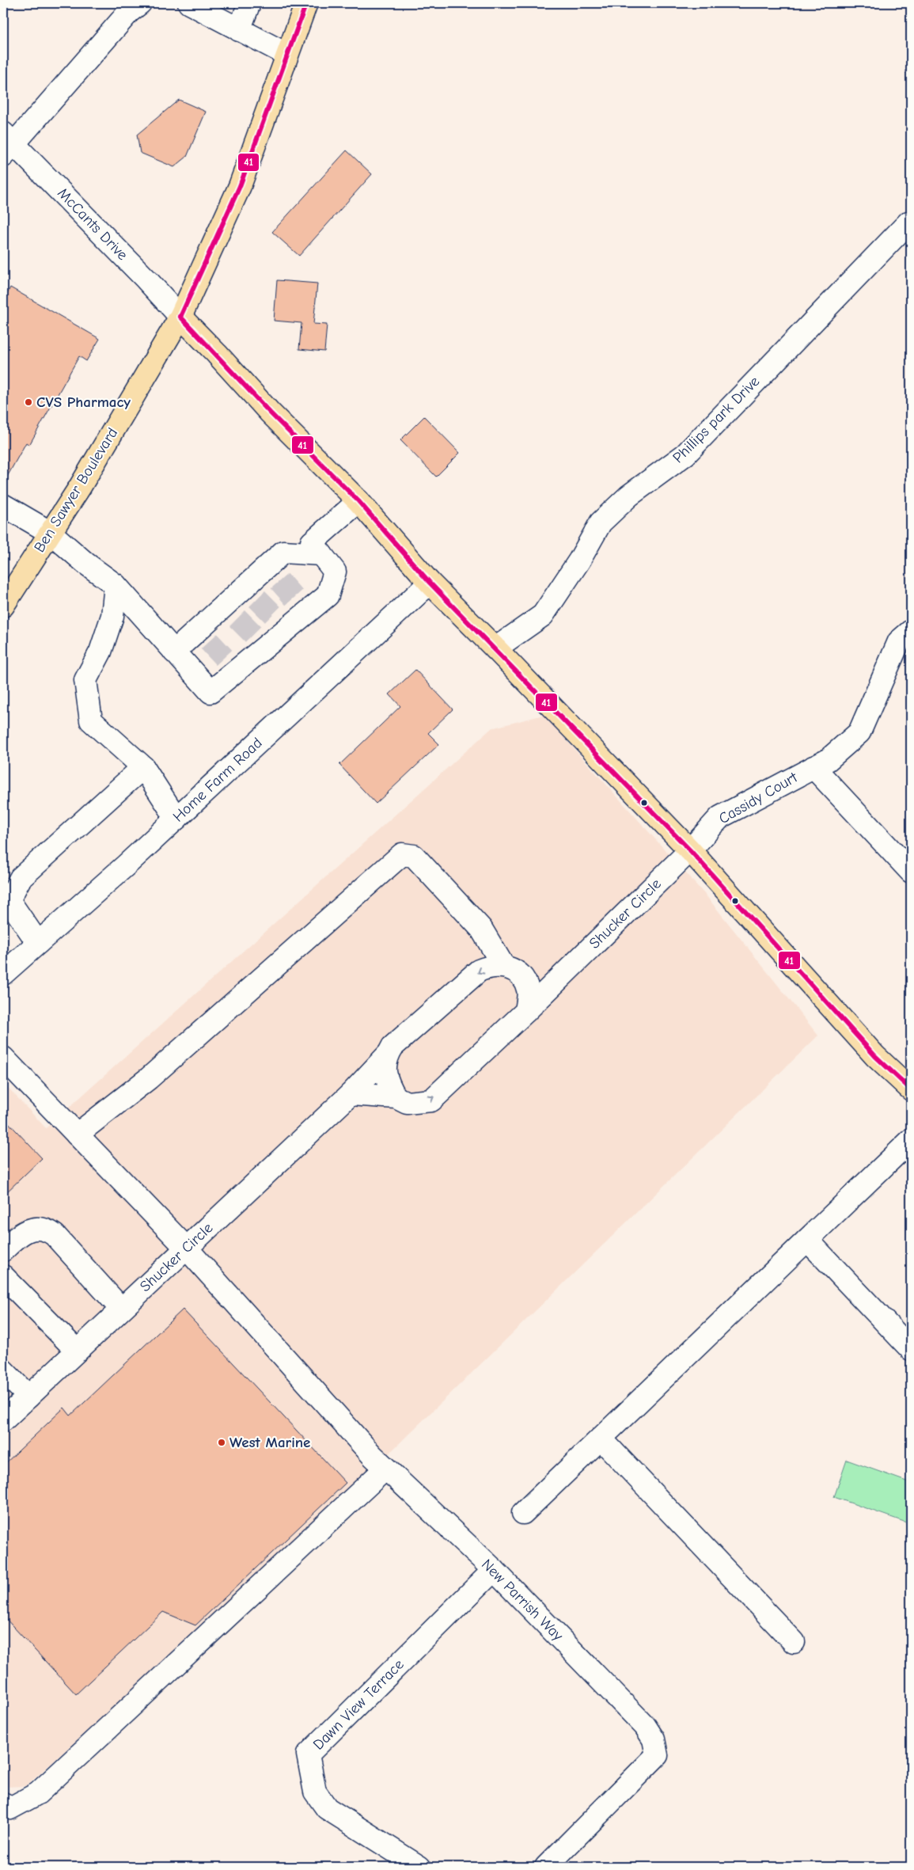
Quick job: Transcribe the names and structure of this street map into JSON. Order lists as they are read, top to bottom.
{
  "streets": {
    "main road": ["Ben Sawyer Boulevard"],
    "street": [
      "McCants Drive",
      "Phillips park Drive",
      "Home Farm Road",
      "Cassidy Court",
      "Shucker Circle",
      "New Parrish Way",
      "Dawn View Terrace"
    ]
  },
  "crossings": [
    ["McCants Drive", "Ben Sawyer Boulevard"],
    ["Cassidy Court", "Shucker Circle"],
    ["Shucker Circle", "New Parrish Way"],
    ["New Parrish Way", "Dawn View Terrace"]
  ],
  "places": ["CVS Pharmacy", "West Marine"],
  "lines": ["transit line 41"]
}
